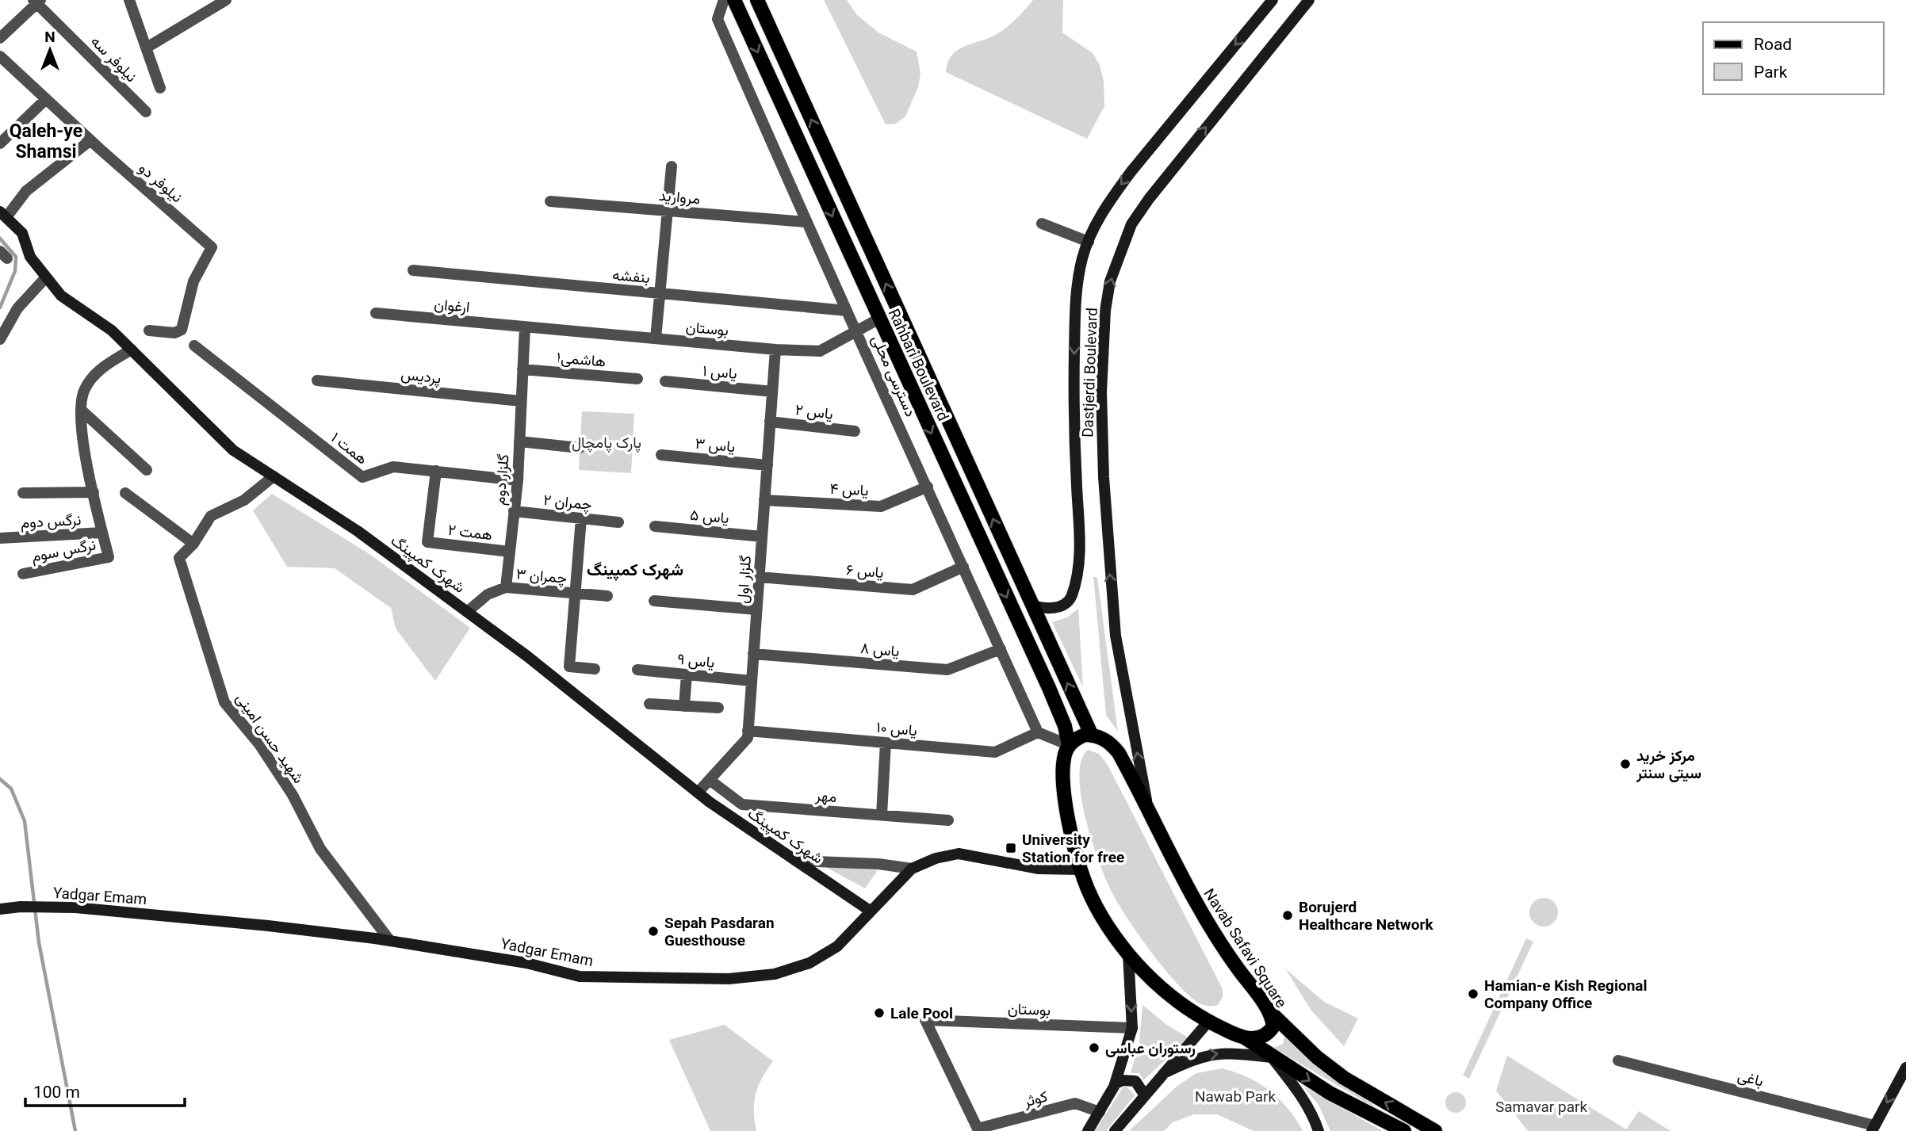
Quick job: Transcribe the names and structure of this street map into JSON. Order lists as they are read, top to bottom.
{
  "streets": {
    "main road": [
      "Rahbari Boulevard",
      "Dastjerdi Boulevard",
      "شهرک کمپینگ",
      "Yadgar Emam",
      "Navab Safavi Square"
    ],
    "street": [
      "نیلوفر سه",
      "نیلوفر دو",
      "مروارید",
      "بنفشه",
      "ارغوان",
      "بوستان",
      "هاشمی۱",
      "یاس ۱",
      "پردیس",
      "دسترسی محلی",
      "یاس ۲",
      "یاس ۳",
      "همت ۱",
      "گلزار دوم",
      "یاس ۴",
      "چمران ۲",
      "یاس ۵",
      "نرگس دوم",
      "همت ۲",
      "نرگس سوم",
      "یاس ۶",
      "چمران ۳",
      "گلزار اول",
      "یاس ۸",
      "یاس ۹",
      "یاس ۱۰",
      "شهید حسن امینی",
      "مهر",
      "باغی",
      "کوثر"
    ]
  },
  "crossings": [
    ["مروارید", "دسترسی محلی"],
    ["بنفشه", "دسترسی محلی"],
    ["ارغوان", "بوستان"],
    ["ارغوان", "گلزار دوم"],
    ["بوستان", "Rahbari Boulevard"],
    ["بوستان", "دسترسی محلی"],
    ["بوستان", "گلزار دوم"],
    ["بوستان", "گلزار اول"],
    ["بوستان", "کوثر"],
    ["هاشمی۱", "گلزار دوم"],
    ["Rahbari Boulevard", "Dastjerdi Boulevard"],
    ["Rahbari Boulevard", "Navab Safavi Square"],
    ["یاس ۱", "گلزار اول"],
    ["Dastjerdi Boulevard", "Navab Safavi Square"],
    ["پردیس", "گلزار دوم"],
    ["دسترسی محلی", "یاس ۴"],
    ["دسترسی محلی", "یاس ۶"],
    ["دسترسی محلی", "یاس ۸"],
    ["دسترسی محلی", "یاس ۱۰"],
    ["یاس ۲", "گلزار اول"],
    ["یاس ۳", "گلزار اول"],
    ["همت ۱", "گلزار دوم"],
    ["همت ۱", "همت ۲"],
    ["گلزار دوم", "چمران ۲"],
    ["گلزار دوم", "همت ۲"],
    ["گلزار دوم", "چمران ۳"],
    ["یاس ۴", "گلزار اول"],
    ["یاس ۵", "گلزار اول"],
    ["نرگس دوم", "نرگس سوم"],
    ["شهرک کمپینگ", "گلزار اول"],
    ["شهرک کمپینگ", "شهید حسن امینی"],
    ["شهرک کمپینگ", "Yadgar Emam"],
    ["یاس ۶", "گلزار اول"],
    ["گلزار اول", "یاس ۸"],
    ["گلزار اول", "یاس ۹"],
    ["گلزار اول", "یاس ۱۰"],
    ["گلزار اول", "مهر"],
    ["شهید حسن امینی", "Yadgar Emam"]
  ],
  "districts": ["Qaleh-ye Shamsi", "شهرک کمپینگ"],
  "parks": ["پارک پامچال", "Nawab Park", "Samavar park"],
  "places": {
    "other": [
      "مرکز خرید سیتی سنتر",
      "Borujerd Healthcare Network",
      "Sepah Pasdaran Guesthouse",
      "Hamian-e Kish Regional Company Office",
      "Lale Pool",
      "رستوران عباسی"
    ],
    "transit": ["University Station for free"]
  },
  "legend": ["Road", "Park"],
  "scale_bar": "100 m",
  "north": "top"
}
